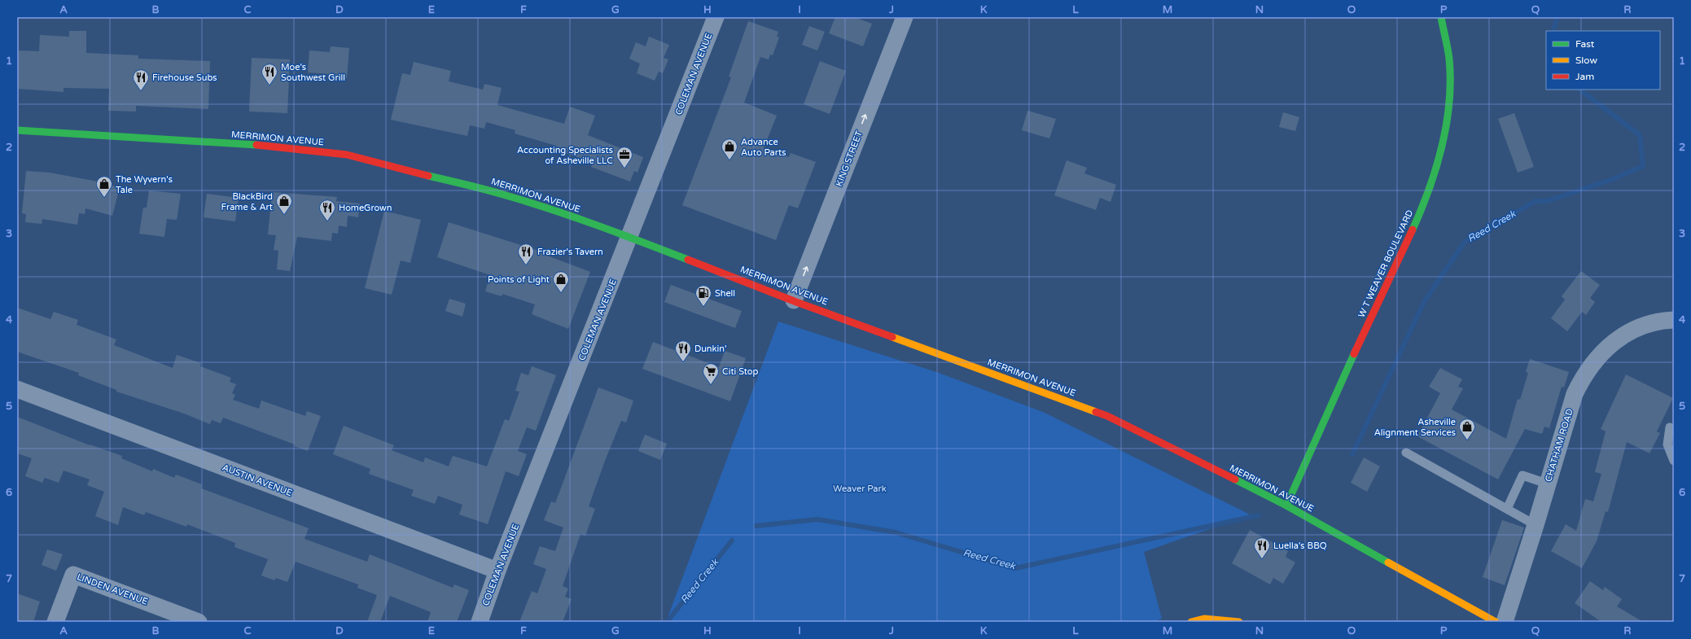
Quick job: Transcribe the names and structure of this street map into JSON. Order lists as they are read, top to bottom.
{
  "streets": {
    "main road": ["MERRIMON AVENUE", "W T WEAVER BOULEVARD"],
    "street": [
      "COLEMAN AVENUE",
      "KING STREET",
      "CHATHAM ROAD",
      "AUSTIN AVENUE",
      "LINDEN AVENUE"
    ]
  },
  "crossings": [
    ["COLEMAN AVENUE", "MERRIMON AVENUE"],
    ["COLEMAN AVENUE", "AUSTIN AVENUE"],
    ["MERRIMON AVENUE", "KING STREET"],
    ["MERRIMON AVENUE", "W T WEAVER BOULEVARD"]
  ],
  "one_way": ["KING STREET"],
  "water": ["Reed Creek"],
  "parks": ["Weaver Park"],
  "places": {
    "restaurant": [
      "Moe's Southwest Grill",
      "Firehouse Subs",
      "HomeGrown",
      "Frazier's Tavern",
      "Dunkin'",
      "Luella's BBQ"
    ],
    "shop": [
      "Advance Auto Parts",
      "The Wyvern's Tale",
      "BlackBird Frame & Art",
      "Points of Light",
      "Asheville Alignment Services"
    ],
    "office": ["Accounting Specialists of Asheville LLC"],
    "fuel station": ["Shell"],
    "supermarket": ["Citi Stop"]
  },
  "legend": ["Fast", "Slow", "Jam"],
  "grid": {
    "columns": [
      "A",
      "B",
      "C",
      "D",
      "E",
      "F",
      "G",
      "H",
      "I",
      "J",
      "K",
      "L",
      "M",
      "N",
      "O",
      "P",
      "Q",
      "R"
    ],
    "rows": [
      "1",
      "2",
      "3",
      "4",
      "5",
      "6",
      "7"
    ]
  }
}
